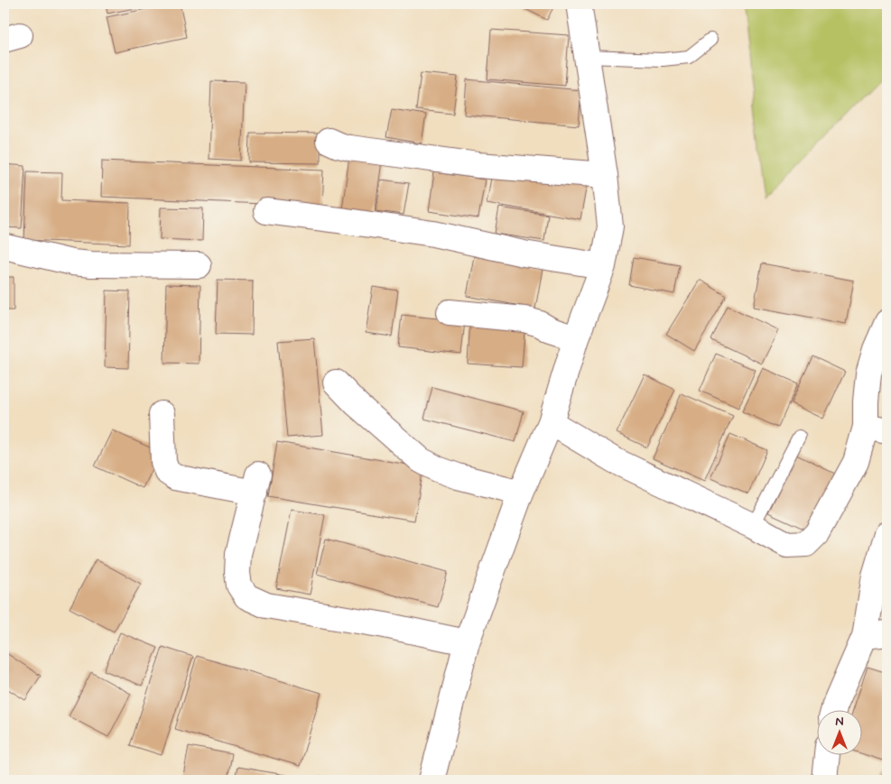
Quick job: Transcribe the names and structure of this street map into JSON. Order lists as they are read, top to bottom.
{
  "north": "top"
}
